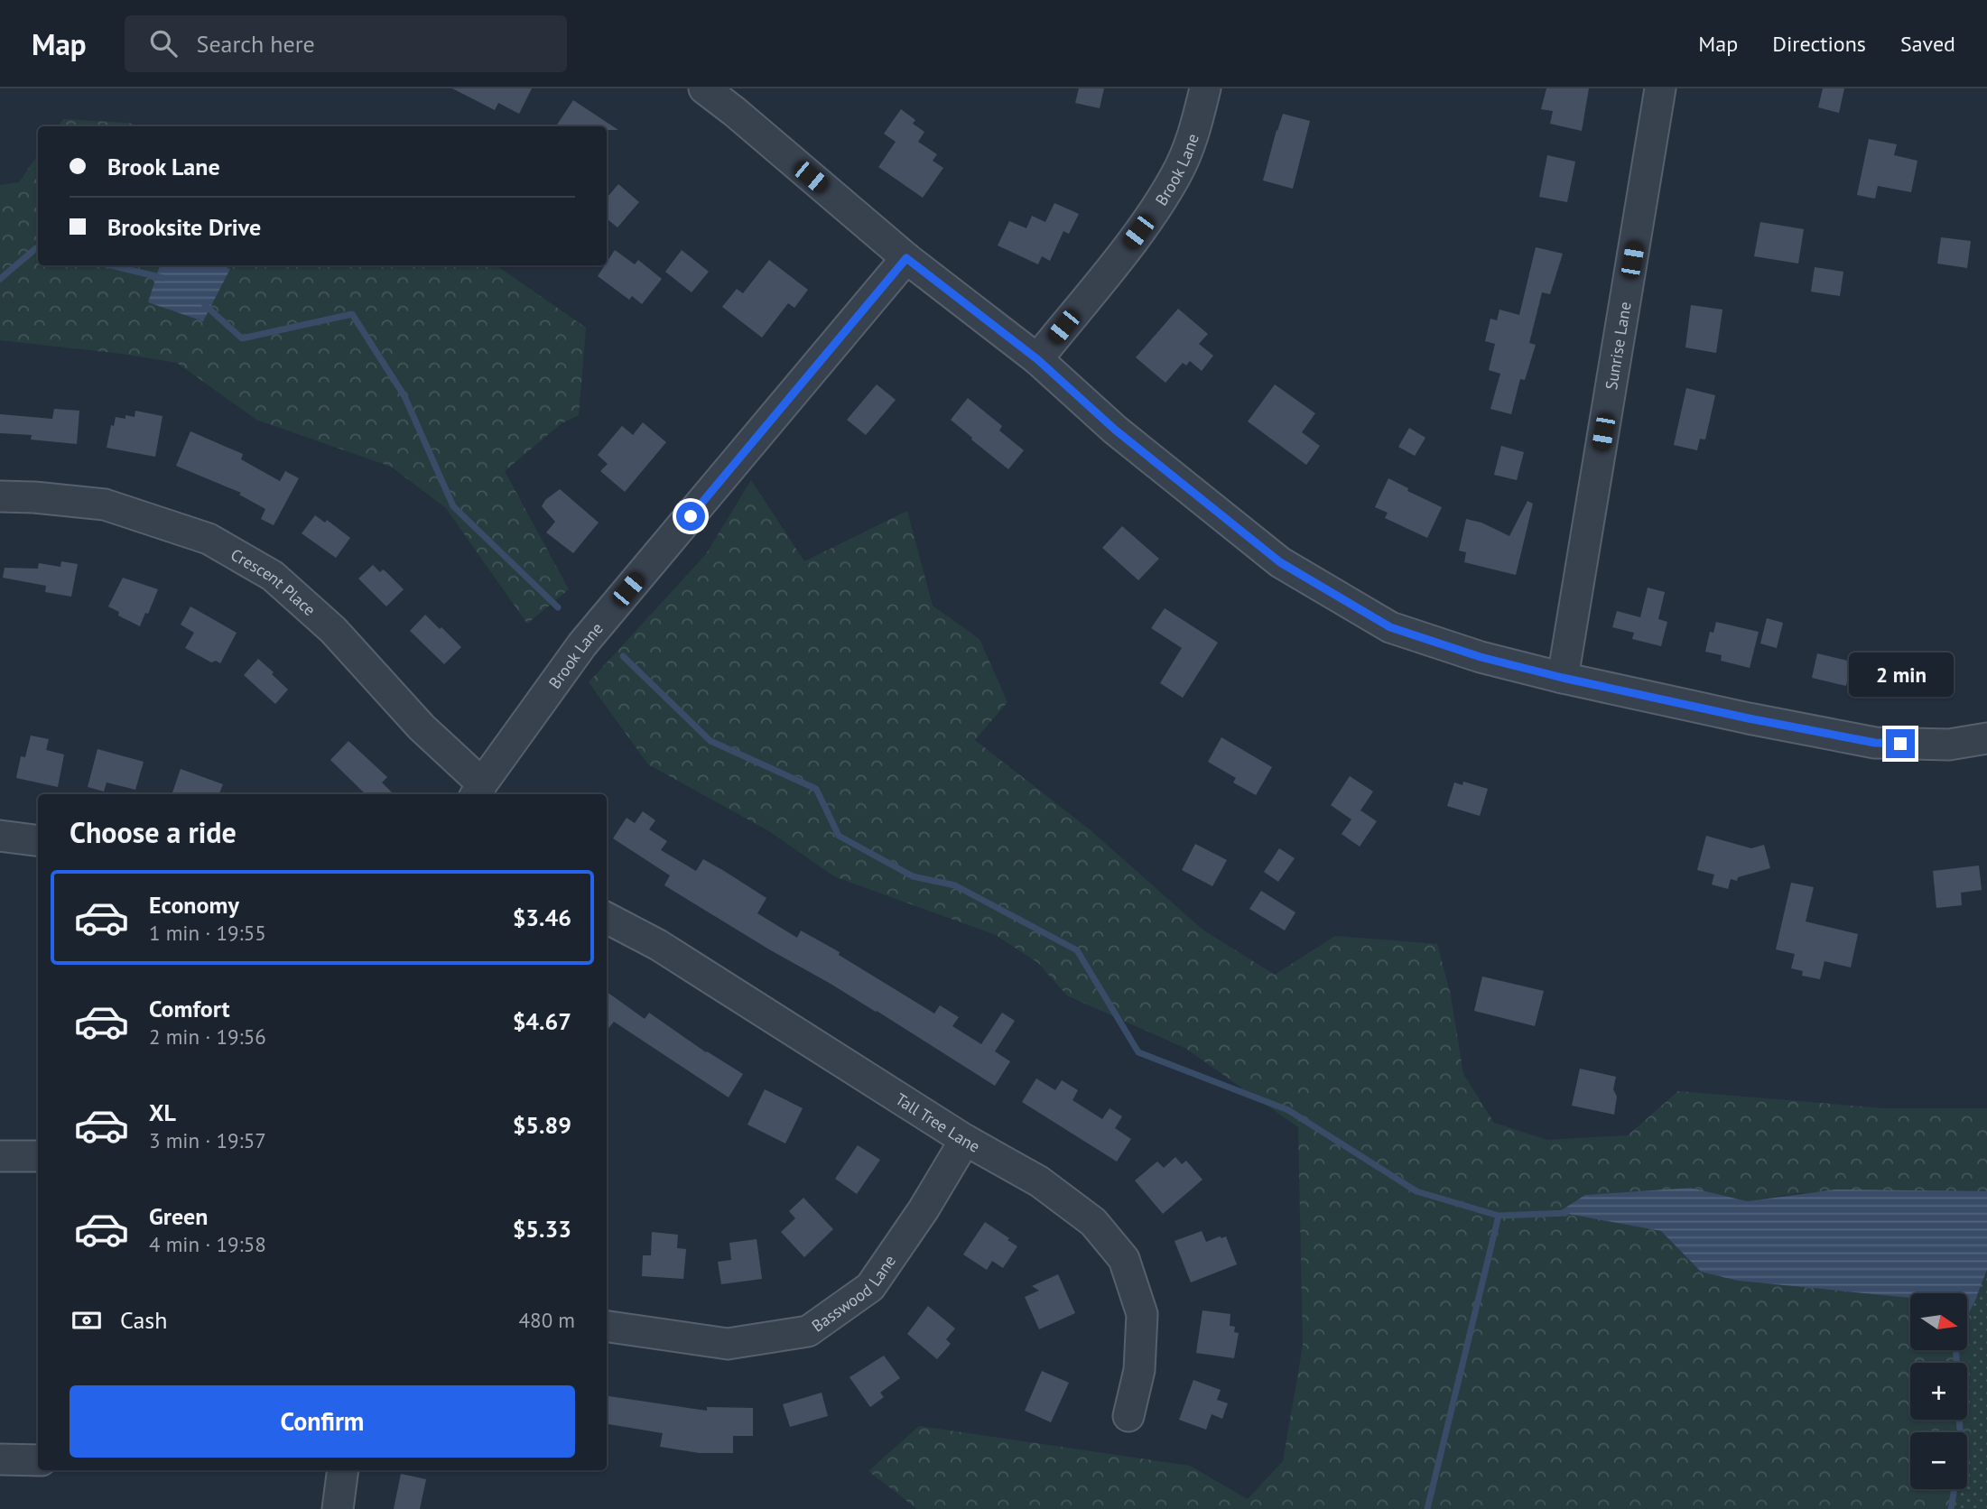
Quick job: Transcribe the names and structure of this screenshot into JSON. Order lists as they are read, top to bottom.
{
  "streets": {
    "street": [
      "Brook Lane",
      "Sunrise Lane",
      "Crescent Place",
      "Tall Tree Lane",
      "Basswood Lane"
    ]
  },
  "crossings": [
    ["Brook Lane", "Crescent Place"],
    ["Tall Tree Lane", "Basswood Lane"]
  ],
  "north": "right",
  "page": {
    "header": "Map",
    "search": "Search here",
    "nav": ["Map", "Directions", "Saved"],
    "banner": ["Brook Lane", "Brooksite Drive"],
    "bubble": "2 min",
    "heading": "Choose a ride",
    "list": [
      {
        "name": "Economy",
        "note": "1 min · 19:55",
        "value": "$3.46"
      },
      {
        "name": "Comfort",
        "note": "2 min · 19:56",
        "value": "$4.67"
      },
      {
        "name": "XL",
        "note": "3 min · 19:57",
        "value": "$5.89"
      },
      {
        "name": "Green",
        "note": "4 min · 19:58",
        "value": "$5.33"
      }
    ],
    "pay": ["Cash", "480 m"],
    "map_buttons": ["+", "−"],
    "buttons": "Confirm"
  }
}
